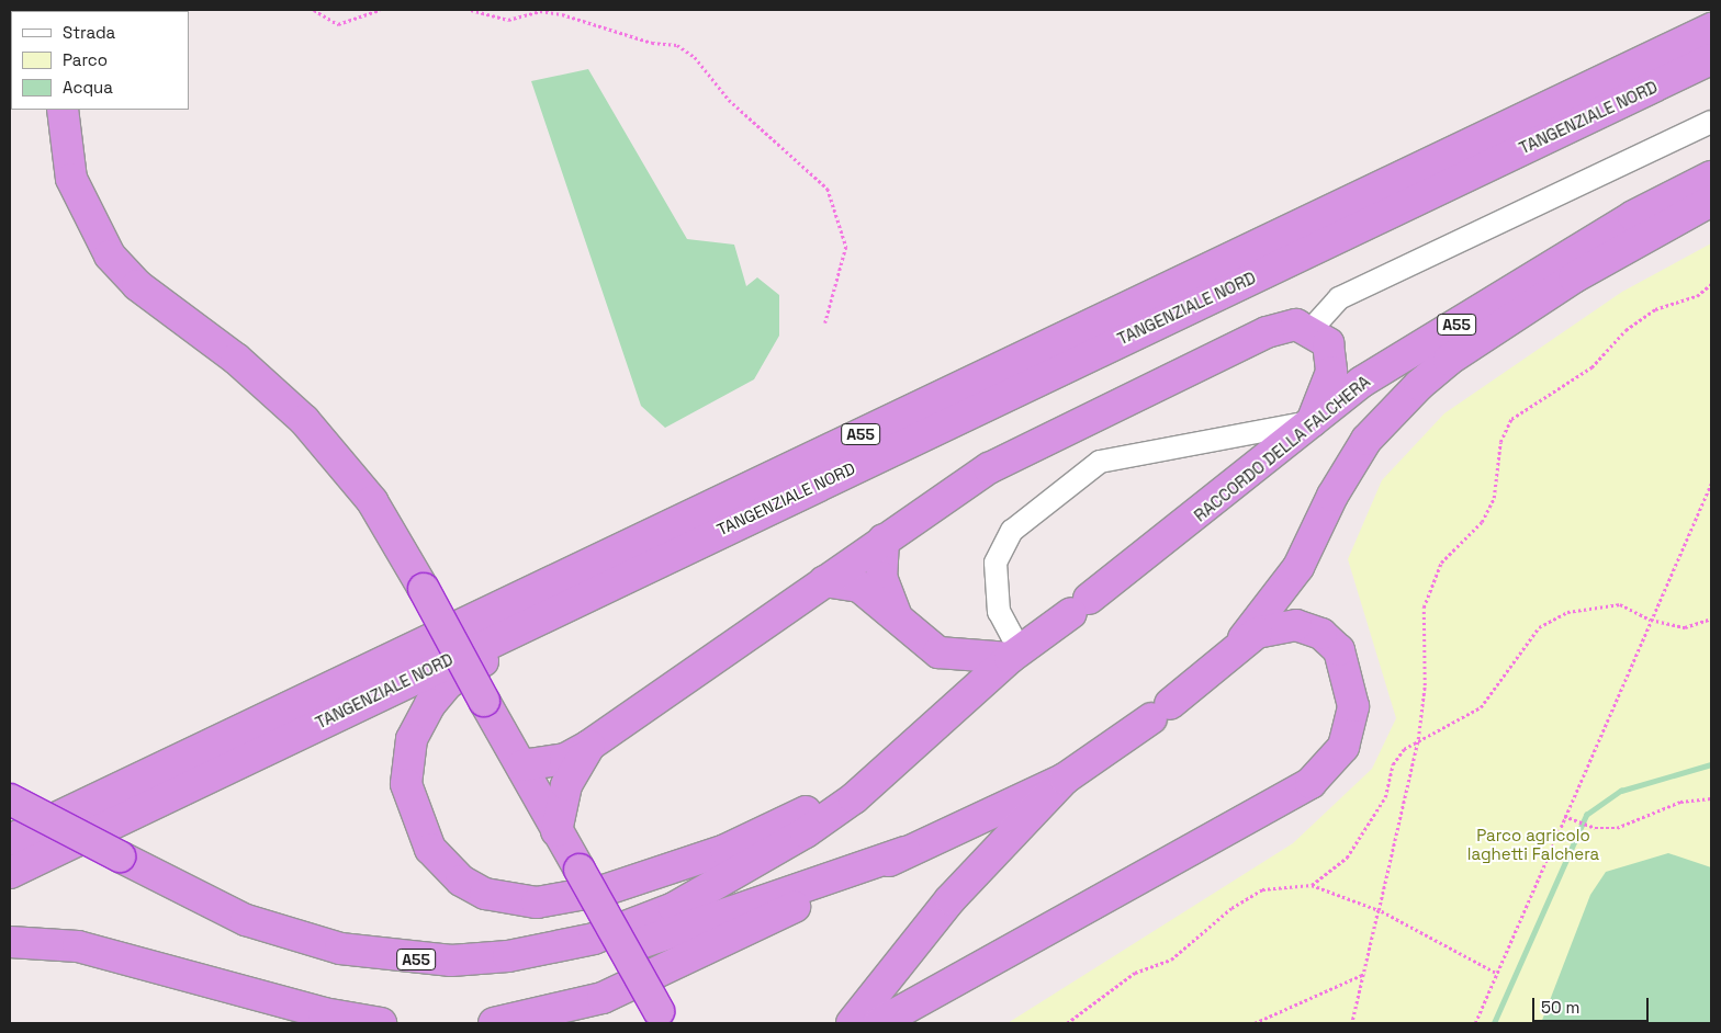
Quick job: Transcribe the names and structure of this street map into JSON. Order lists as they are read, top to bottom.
{
  "streets": {
    "highway": ["TANGENZIALE NORD", "A55", "RACCORDO DELLA FALCHERA"]
  },
  "crossings": [
    ["A55", "RACCORDO DELLA FALCHERA"]
  ],
  "parks": ["Parco agricolo laghetti Falchera"],
  "legend": ["Strada", "Parco", "Acqua"],
  "scale_bar": "50 m"
}
